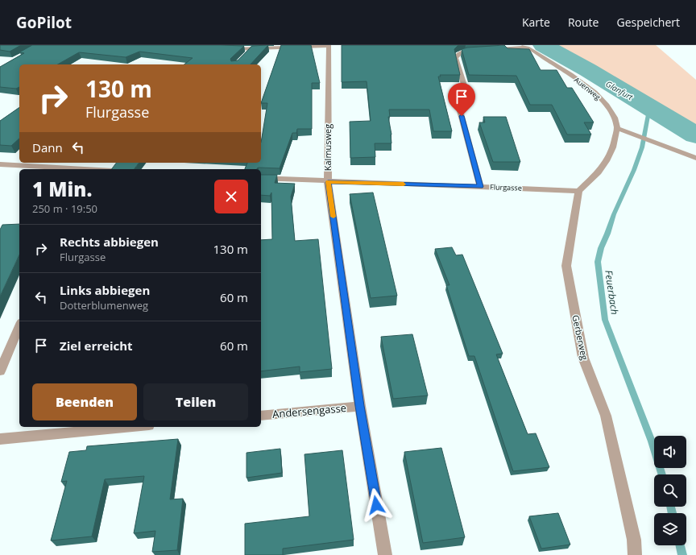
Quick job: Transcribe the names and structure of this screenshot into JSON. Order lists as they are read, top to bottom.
{
  "streets": {
    "street": [
      "Auenweg",
      "Kalmusweg",
      "Flurgasse",
      "Gerberweg",
      "Andersengasse"
    ]
  },
  "crossings": [
    ["Kalmusweg", "Flurgasse"],
    ["Kalmusweg", "Andersengasse"],
    ["Flurgasse", "Gerberweg"]
  ],
  "water": ["Glanfurt", "Feuerbach"],
  "page": {
    "header": "GoPilot",
    "nav": ["Karte", "Route", "Gespeichert"],
    "turn": ["130 m", "Flurgasse"],
    "then": "Dann",
    "heading": ["1 Min.", "250 m · 19:50"],
    "list": [
      {
        "name": "Rechts abbiegen",
        "note": "Flurgasse",
        "value": "130 m"
      },
      {
        "name": "Links abbiegen",
        "note": "Dotterblumenweg",
        "value": "60 m"
      },
      {
        "name": "Ziel erreicht",
        "value": "60 m"
      }
    ],
    "buttons": ["Beenden", "Teilen"]
  }
}
